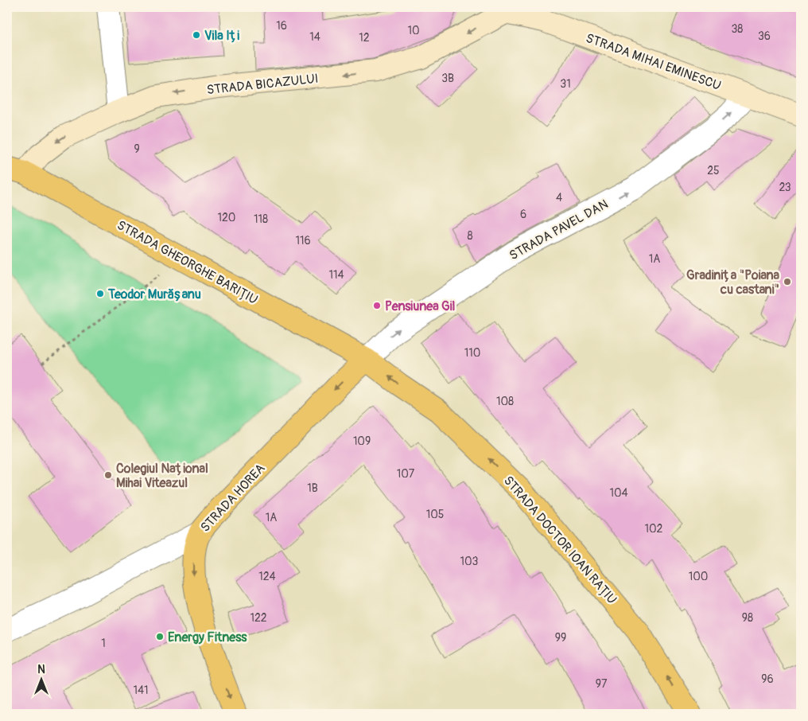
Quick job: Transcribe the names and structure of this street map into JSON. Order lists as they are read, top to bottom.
{
  "streets": {
    "main road": ["STRADA GHEORGHE BARIȚIU", "STRADA HOREA", "STRADA DOCTOR IOAN RAȚIU"],
    "street": ["STRADA MIHAI EMINESCU", "STRADA BICAZULUI", "STRADA PAVEL DAN"]
  },
  "crossings": [
    ["STRADA MIHAI EMINESCU", "STRADA BICAZULUI"],
    ["STRADA MIHAI EMINESCU", "STRADA PAVEL DAN"],
    ["STRADA BICAZULUI", "STRADA GHEORGHE BARIȚIU"],
    ["STRADA PAVEL DAN", "STRADA GHEORGHE BARIȚIU"],
    ["STRADA PAVEL DAN", "STRADA HOREA"],
    ["STRADA PAVEL DAN", "STRADA DOCTOR IOAN RAȚIU"],
    ["STRADA GHEORGHE BARIȚIU", "STRADA HOREA"],
    ["STRADA GHEORGHE BARIȚIU", "STRADA DOCTOR IOAN RAȚIU"],
    ["STRADA HOREA", "STRADA DOCTOR IOAN RAȚIU"]
  ],
  "one_way": [
    "STRADA BICAZULUI",
    "STRADA PAVEL DAN",
    "STRADA HOREA",
    "STRADA DOCTOR IOAN RAȚIU"
  ],
  "places": [
    "Vila Iți",
    "Gradinița \"Poiana cu castani\"",
    "Teodor Murășanu",
    "Pensiunea Gil",
    "Colegiul Național Mihai Viteazul",
    "Energy Fitness"
  ],
  "house_numbers": [
    "16",
    "38",
    "10",
    "36",
    "14",
    "12",
    "3B",
    "31",
    "9",
    "25",
    "23",
    "4",
    "6",
    "120",
    "118",
    "8",
    "116",
    "1A",
    "114",
    "110",
    "108",
    "109",
    "107",
    "1B",
    "104",
    "105",
    "1A",
    "102",
    "103",
    "124",
    "100",
    "122",
    "98",
    "99",
    "1",
    "96",
    "97",
    "141"
  ],
  "north": "top"
}
